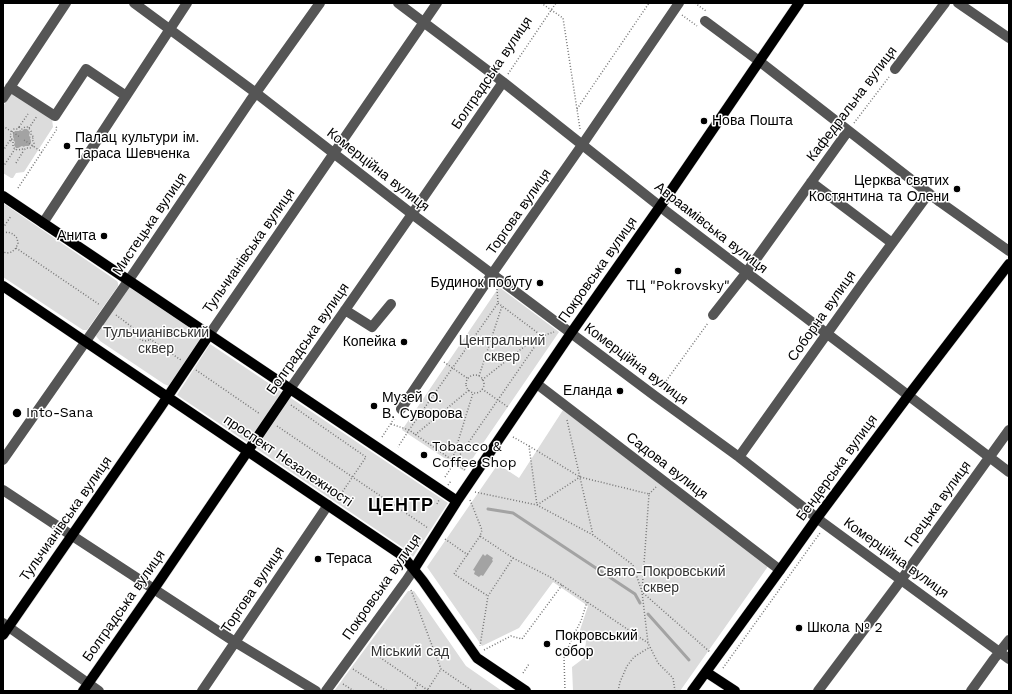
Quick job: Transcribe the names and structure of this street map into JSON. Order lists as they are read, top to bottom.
{
  "streets": {
    "main road": [
      "Болградська вулиця",
      "Тульчианівська вулиця",
      "Покровська вулиця",
      "проспект Незалежності",
      "Бендерська вулиця"
    ],
    "street": [
      "Кафедральна вулиця",
      "Комерційна вулиця",
      "Торгова вулиця",
      "Мистецька вулиця",
      "Авраамівська вулиця",
      "Соборна вулиця",
      "Садова вулиця",
      "Грецька вулиця"
    ]
  },
  "crossings": [
    ["Болградська вулиця", "Комерційна вулиця"],
    ["Болградська вулиця", "Авраамівська вулиця"],
    ["Болградська вулиця", "проспект Незалежності"],
    ["Кафедральна вулиця", "Авраамівська вулиця"],
    ["Комерційна вулиця", "Торгова вулиця"],
    ["Комерційна вулиця", "Мистецька вулиця"],
    ["Комерційна вулиця", "Тульчианівська вулиця"],
    ["Комерційна вулиця", "Покровська вулиця"],
    ["Комерційна вулиця", "Соборна вулиця"],
    ["Комерційна вулиця", "Бендерська вулиця"],
    ["Комерційна вулиця", "Грецька вулиця"],
    ["Торгова вулиця", "Авраамівська вулиця"],
    ["Торгова вулиця", "проспект Незалежності"],
    ["Мистецька вулиця", "проспект Незалежності"],
    ["Авраамівська вулиця", "Тульчианівська вулиця"],
    ["Авраамівська вулиця", "Покровська вулиця"],
    ["Авраамівська вулиця", "Соборна вулиця"],
    ["Авраамівська вулиця", "Бендерська вулиця"],
    ["Авраамівська вулиця", "Грецька вулиця"],
    ["Тульчианівська вулиця", "проспект Незалежності"],
    ["Покровська вулиця", "проспект Незалежності"],
    ["Покровська вулиця", "Садова вулиця"],
    ["Садова вулиця", "Бендерська вулиця"]
  ],
  "districts": ["ЦЕНТР"],
  "parks": [
    "Тульчианівський сквер",
    "Центральний сквер",
    "Свято-Покровський сквер",
    "Міський сад"
  ],
  "places": [
    "Нова Пошта",
    "Палац культури ім. Тараса Шевченкa",
    "Церква святих Костянтина та Олени",
    "Анита",
    "ТЦ \"Pokrovsky\"",
    "Будинок побуту",
    "Копейка",
    "Еланда",
    "Музей О. В. Суворова",
    "Into-Sana",
    "Tobacco & Coffee Shop",
    "Тераса",
    "Школа № 2",
    "Покровський собор"
  ]
}
